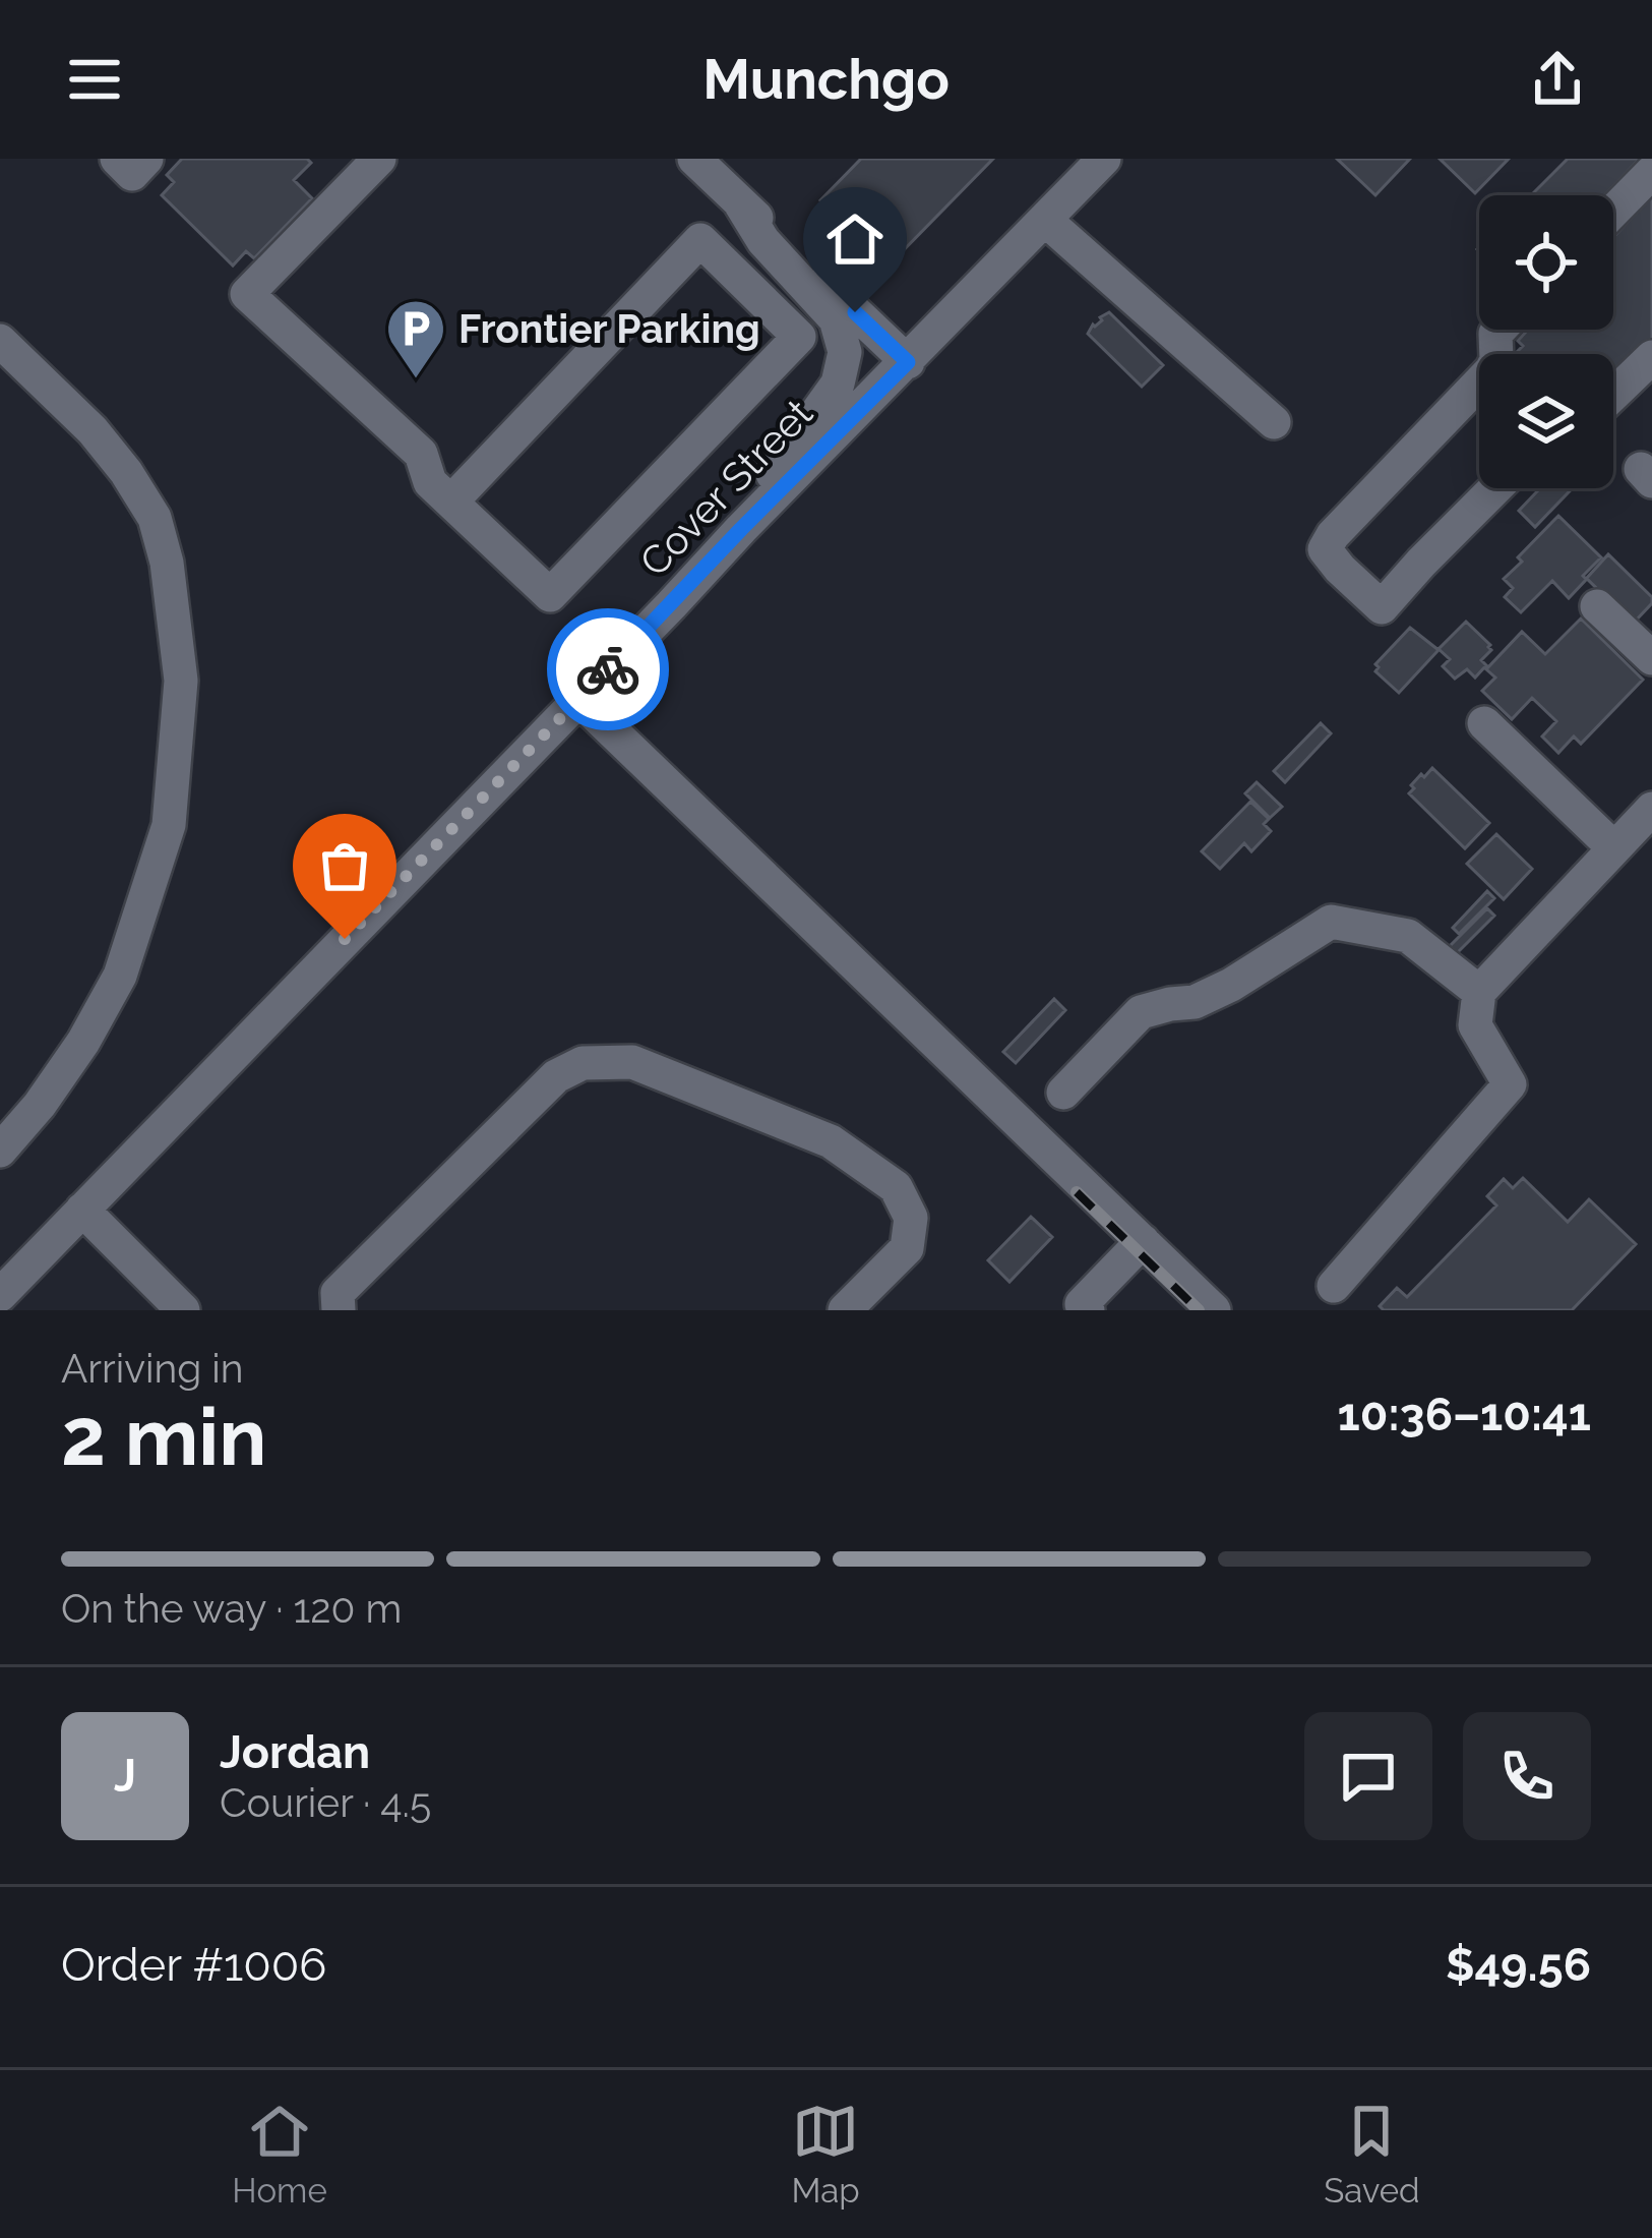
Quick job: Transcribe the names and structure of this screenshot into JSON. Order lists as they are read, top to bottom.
{
  "streets": {
    "street": ["Cover Street"]
  },
  "places": {
    "parking": ["Frontier Parking"]
  },
  "page": {
    "header": "Munchgo",
    "heading": ["2 min", "Arriving in", "10:36–10:41"],
    "panel": [
      "Jordan",
      "Courier · 4.5",
      "Order #1006",
      "$49.56"
    ],
    "bar": "On the way · 120 m",
    "round": "J",
    "tabs": ["Home", "Map", "Saved"]
  }
}
